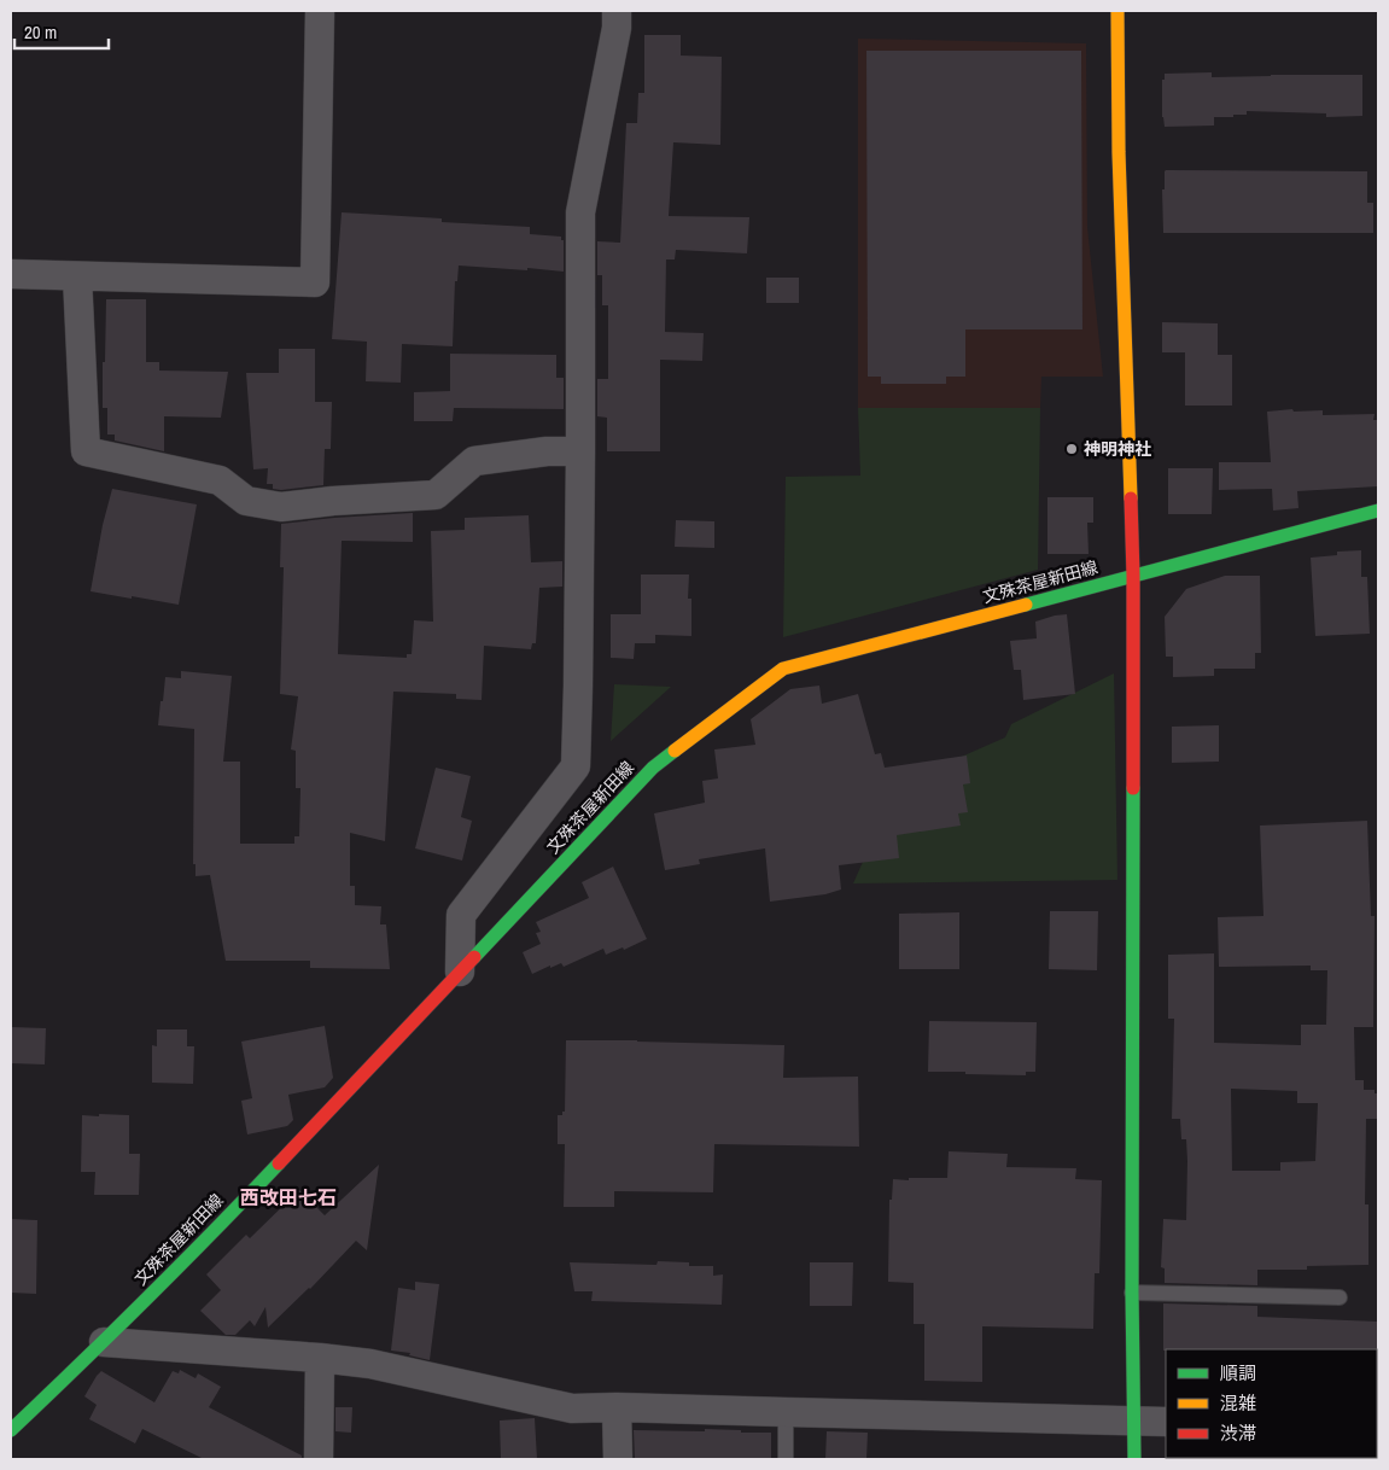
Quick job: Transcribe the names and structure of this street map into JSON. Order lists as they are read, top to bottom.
{
  "streets": {
    "main road": ["文殊茶屋新田線"]
  },
  "districts": ["西改田七石"],
  "places": ["神明神社"],
  "legend": ["順調", "混雑", "渋滞"],
  "scale_bar": "20 m"
}
